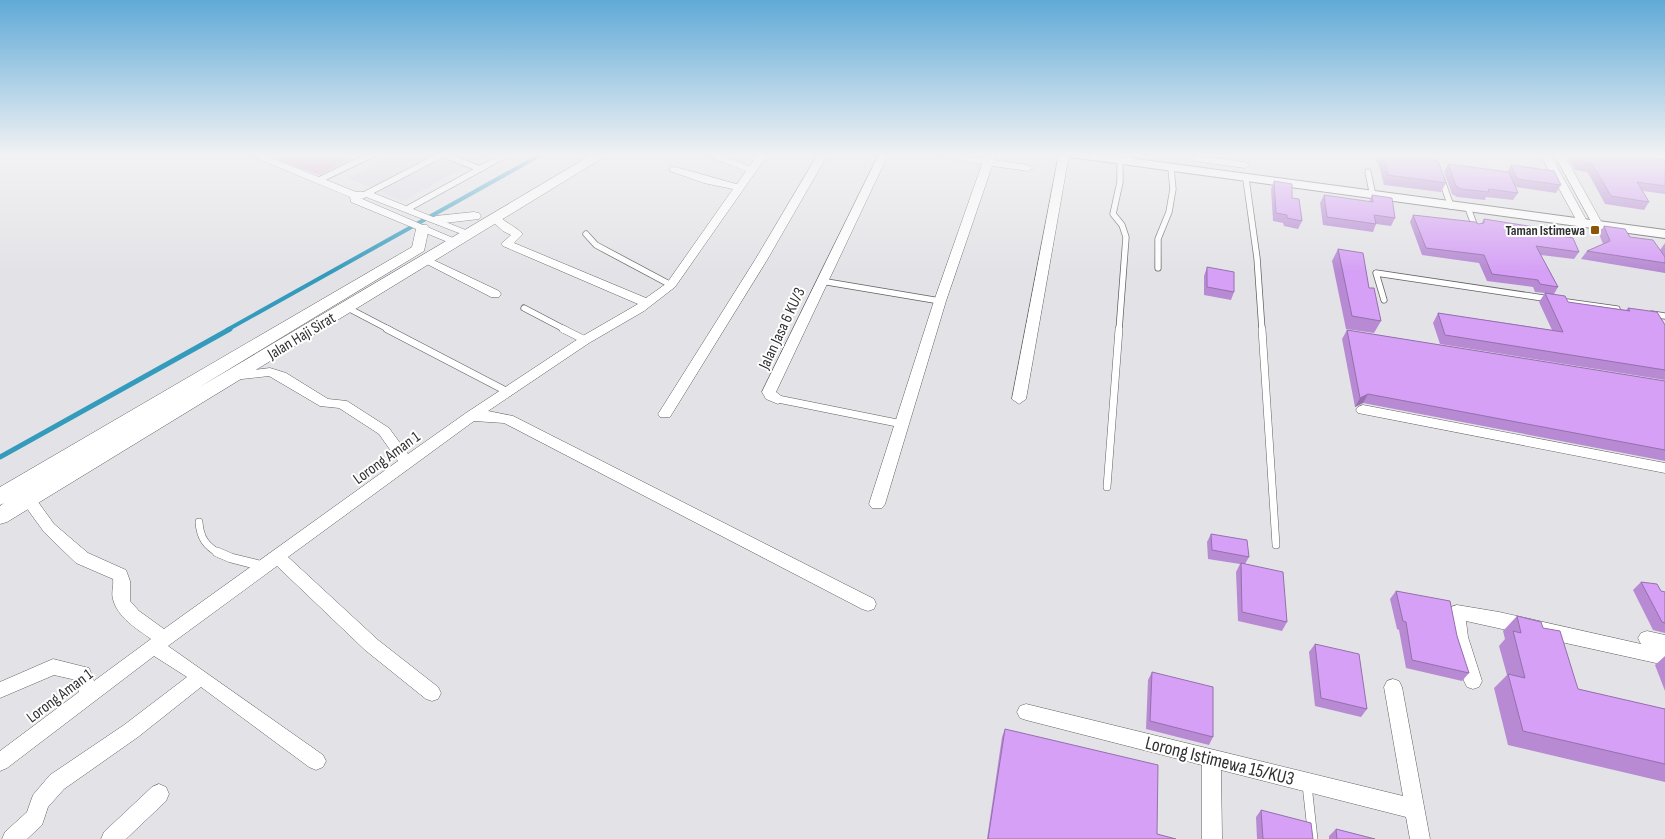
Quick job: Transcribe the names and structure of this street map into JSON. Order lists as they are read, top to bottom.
{
  "streets": {
    "main road": ["Jalan Haji Sirat"],
    "street": ["Jalan Jasa 6 KU/3", "Lorong Aman 1", "Lorong Istimewa 15/KU3"]
  },
  "places": {
    "transit": ["Taman Istimewa"]
  }
}
